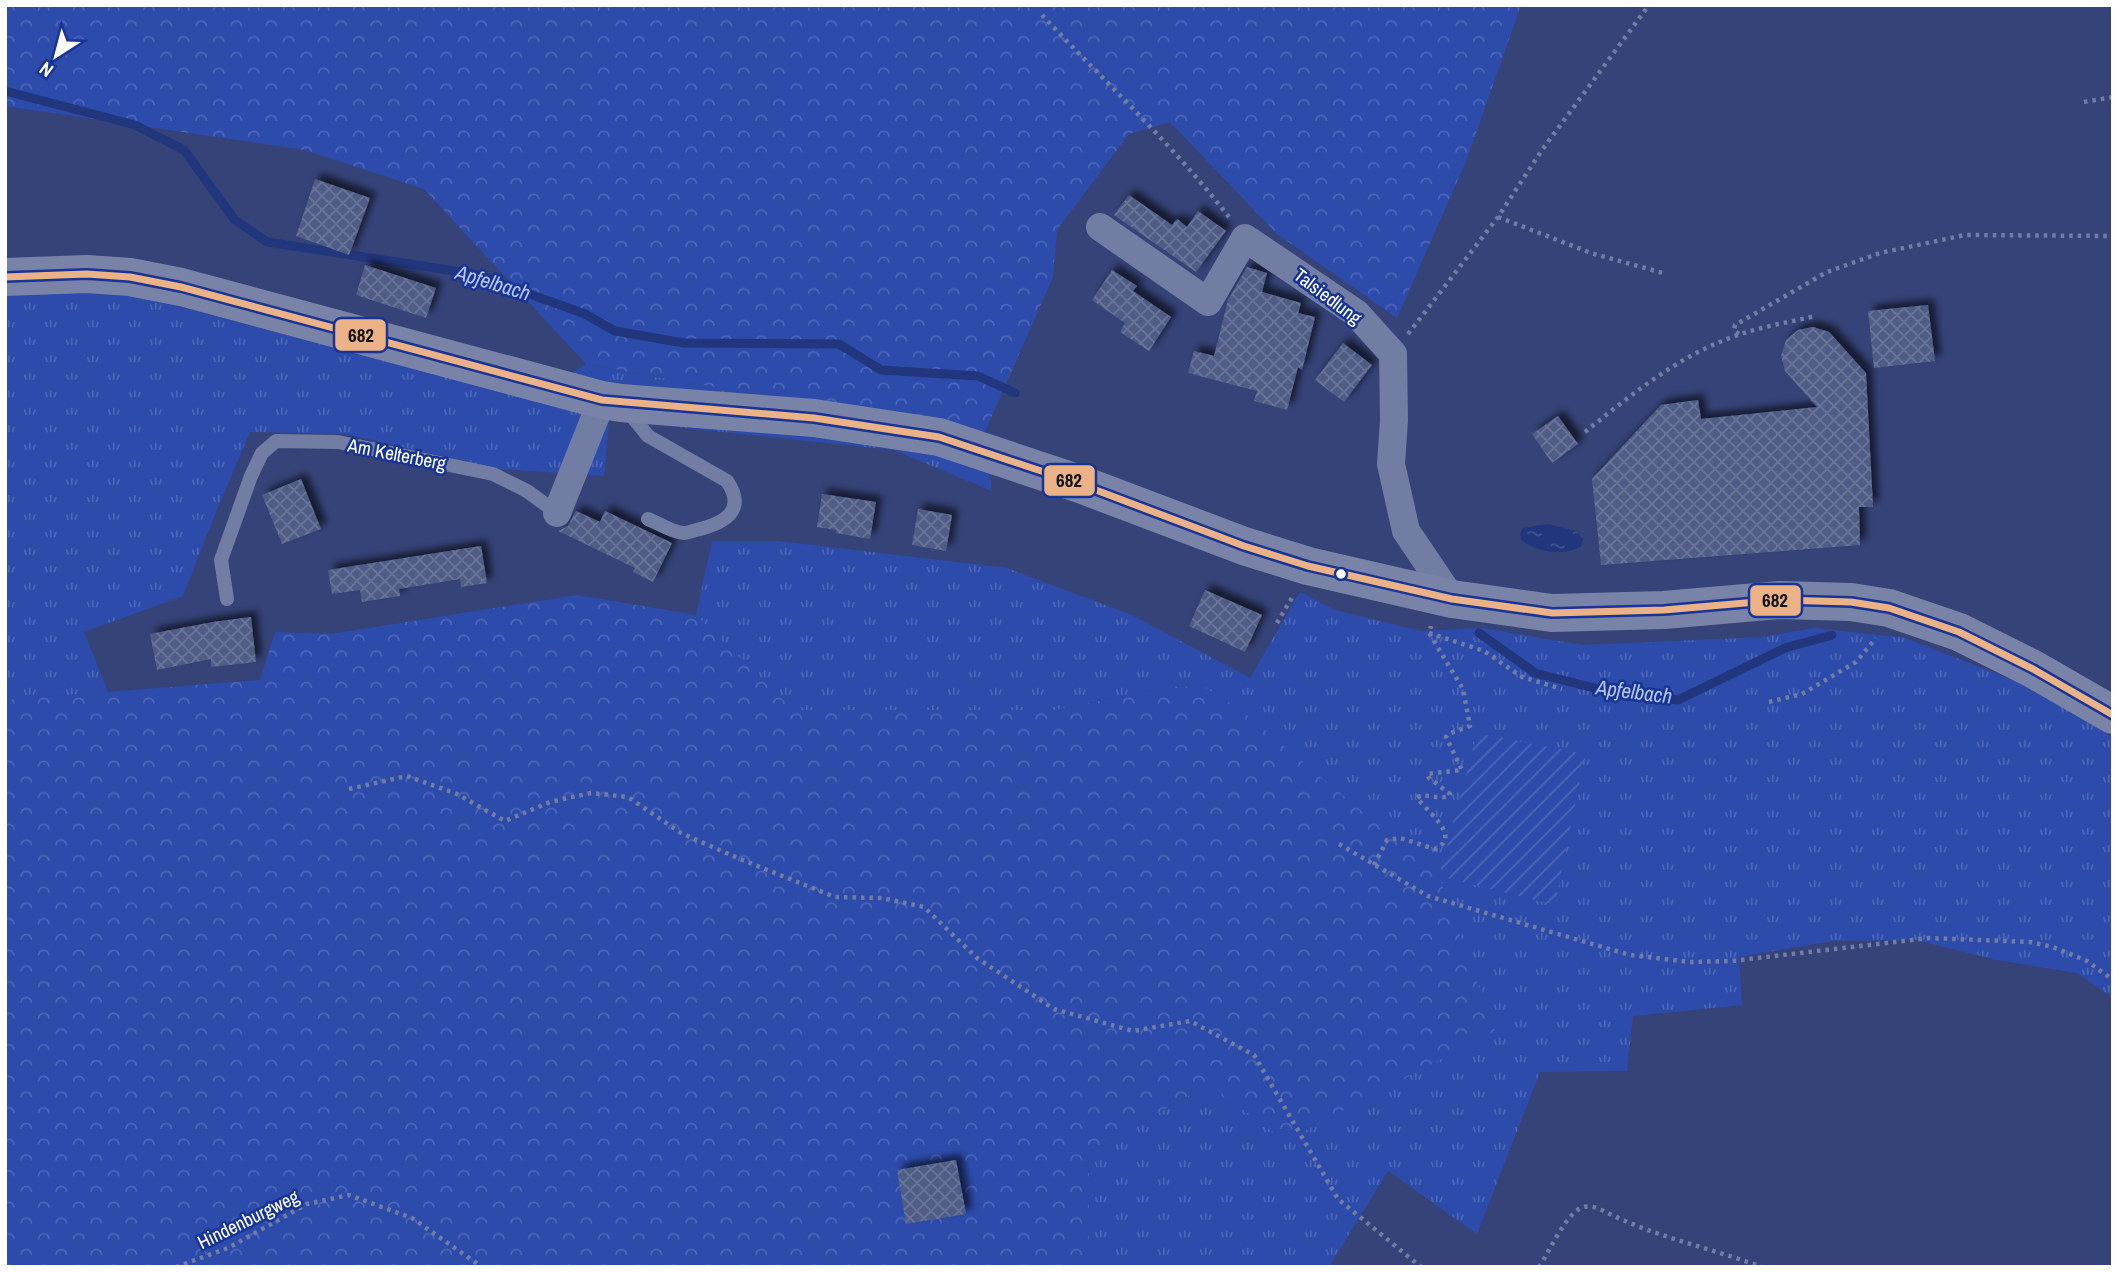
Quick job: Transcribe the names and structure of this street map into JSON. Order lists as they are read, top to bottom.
{
  "streets": {
    "street": ["Talsiedlung", "Am Kelterberg"],
    "path": ["Hindenburgweg"]
  },
  "water": ["Apfelbach"],
  "lines": ["transit line 682"],
  "north": "bottom left"
}
